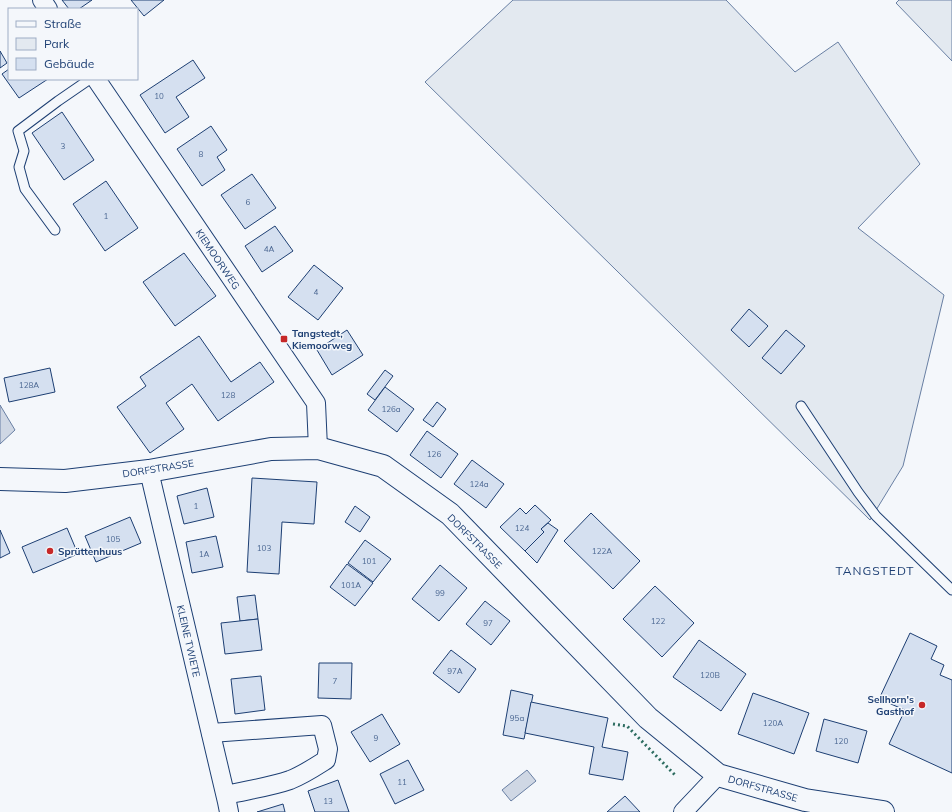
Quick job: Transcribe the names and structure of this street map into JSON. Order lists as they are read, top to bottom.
{
  "streets": {
    "main road": ["DORFSTRASSE"],
    "street": ["KIEMOORWEG", "KLEINE TWIETE"]
  },
  "crossings": [
    ["KIEMOORWEG", "DORFSTRASSE"],
    ["DORFSTRASSE", "KLEINE TWIETE"]
  ],
  "districts": ["TANGSTEDT"],
  "places": {
    "transit": ["Tangstedt, Kiemoorweg"],
    "other": ["Sprüttenhuus", "Sellhorn's Gasthof"]
  },
  "house_numbers": [
    "10",
    "3",
    "8",
    "6",
    "1",
    "4A",
    "4",
    "128A",
    "128",
    "126a",
    "126",
    "124a",
    "1",
    "124",
    "105",
    "103",
    "122A",
    "1A",
    "101",
    "101A",
    "99",
    "122",
    "97",
    "97A",
    "120B",
    "7",
    "95a",
    "120A",
    "9",
    "120",
    "11",
    "13"
  ],
  "legend": ["Straße", "Park", "Gebäude"]
}
